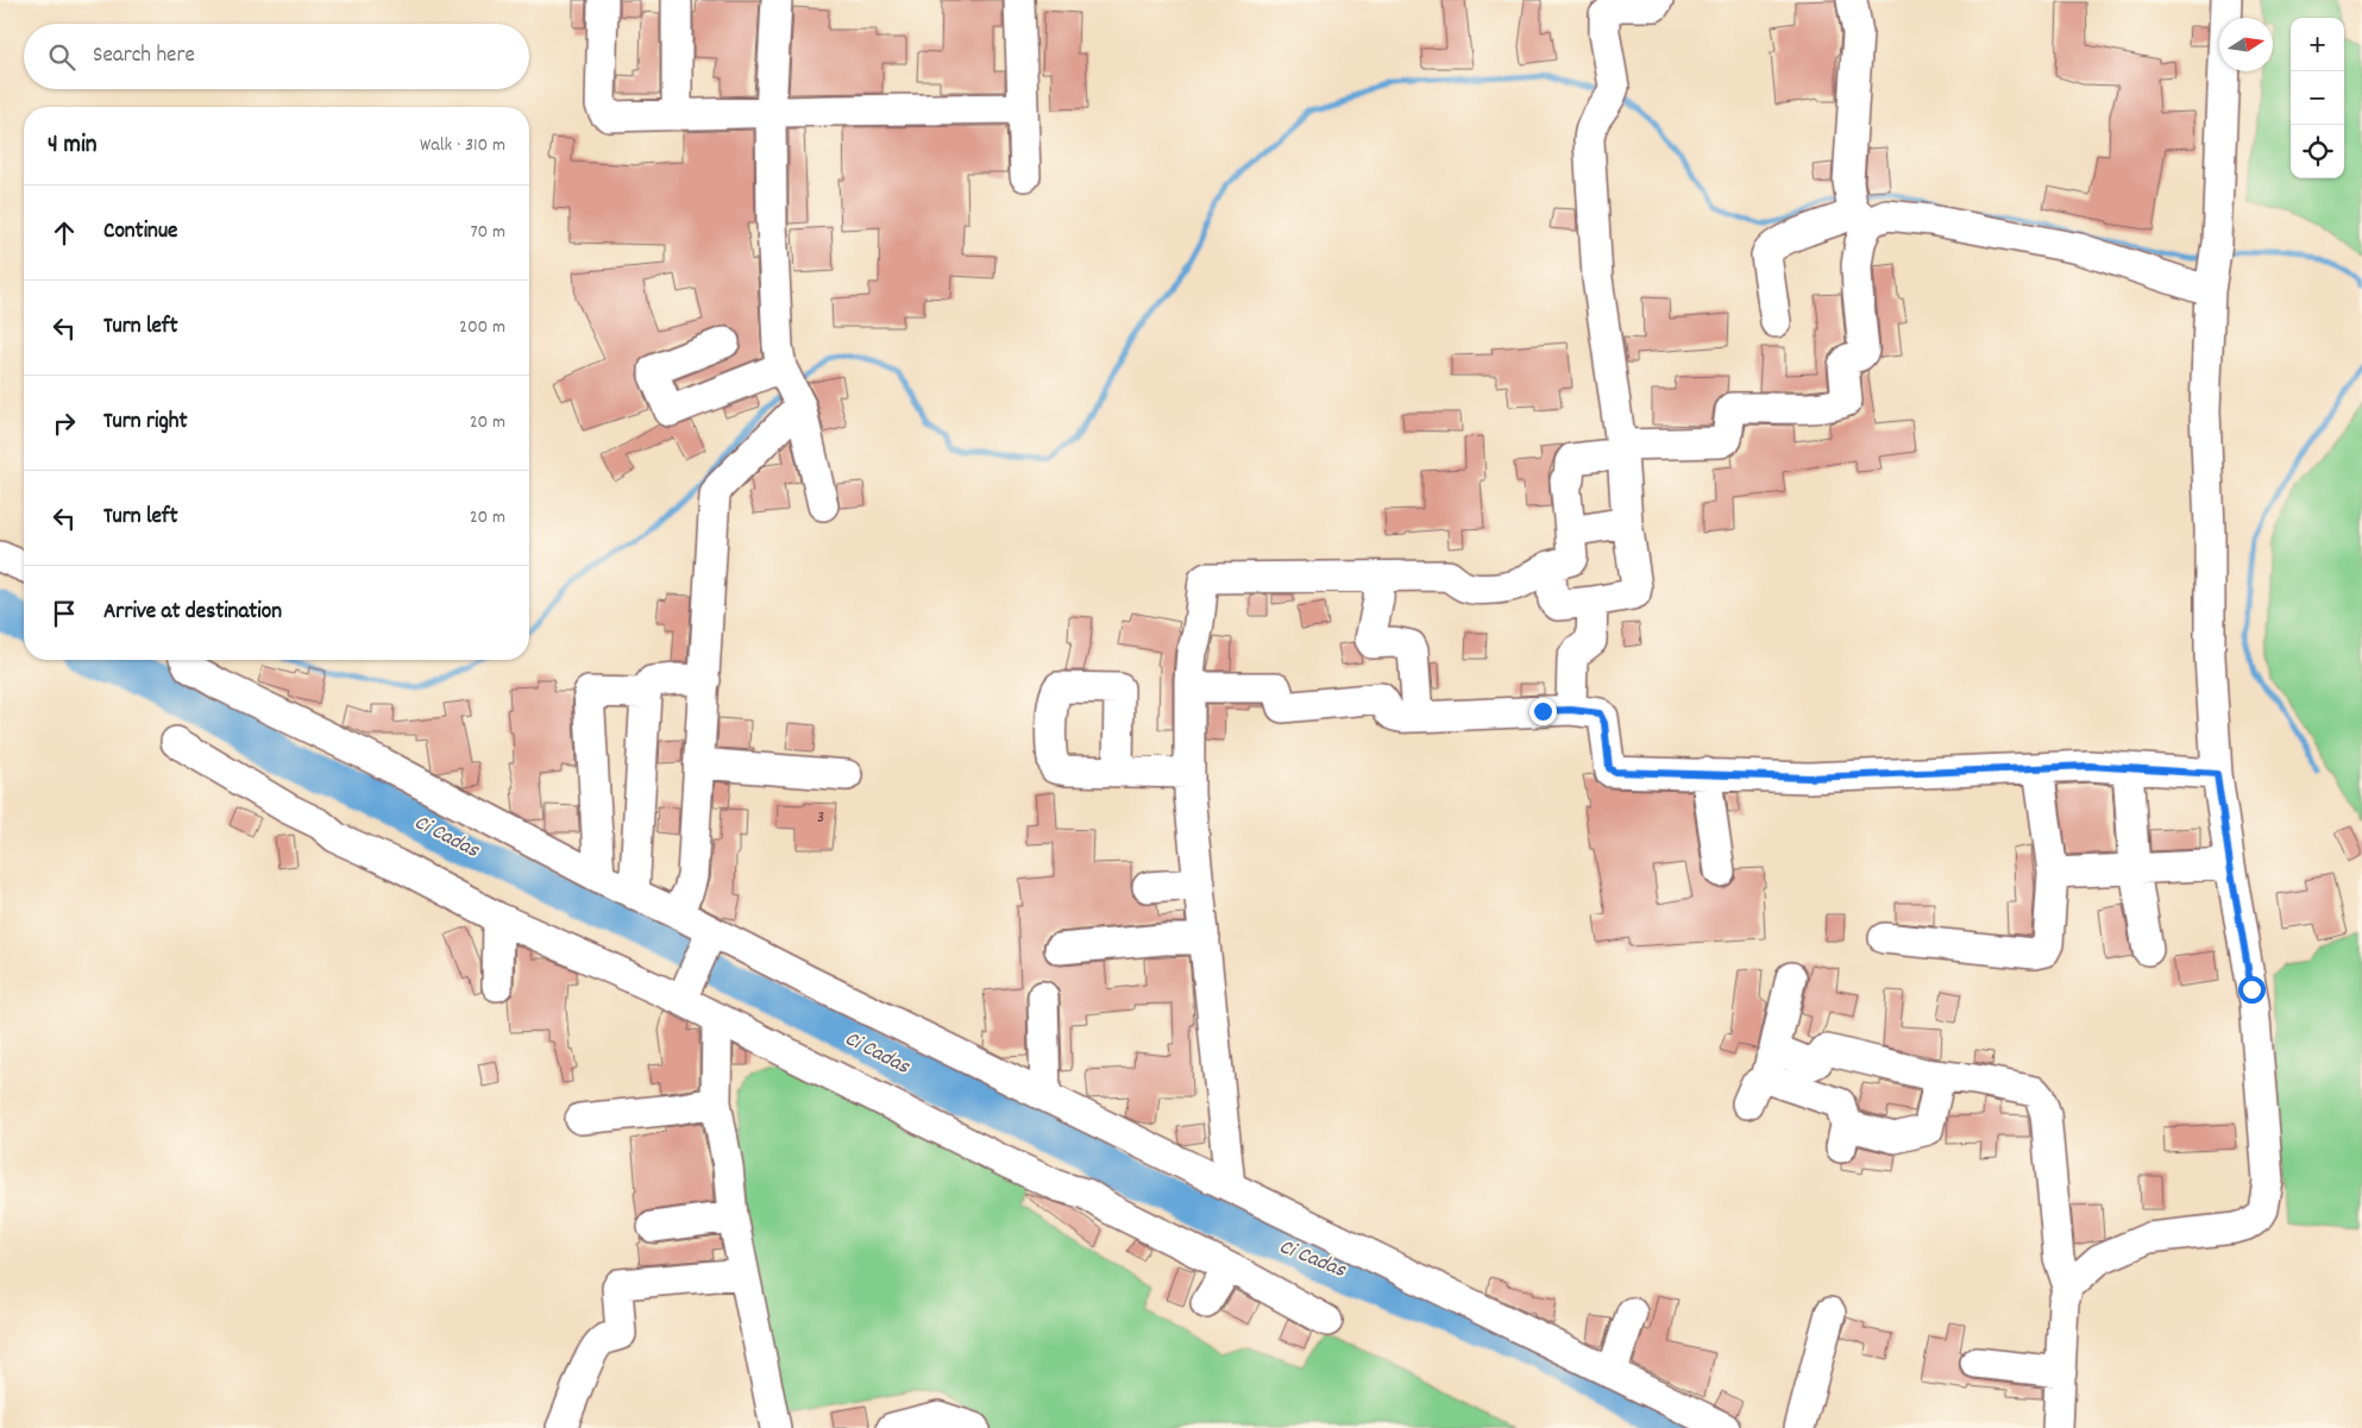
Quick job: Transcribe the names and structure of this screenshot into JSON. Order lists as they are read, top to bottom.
{
  "water": ["Ci Cadas"],
  "house_numbers": ["3"],
  "north": "right",
  "page": {
    "map_buttons": ["+", "−"],
    "search": "Search here",
    "heading": ["4 min", "Walk · 310 m"],
    "list": [
      ["Continue", "70 m"],
      ["Turn left", "200 m"],
      ["Turn right", "20 m"],
      ["Turn left", "20 m"],
      "Arrive at destination"
    ]
  }
}
